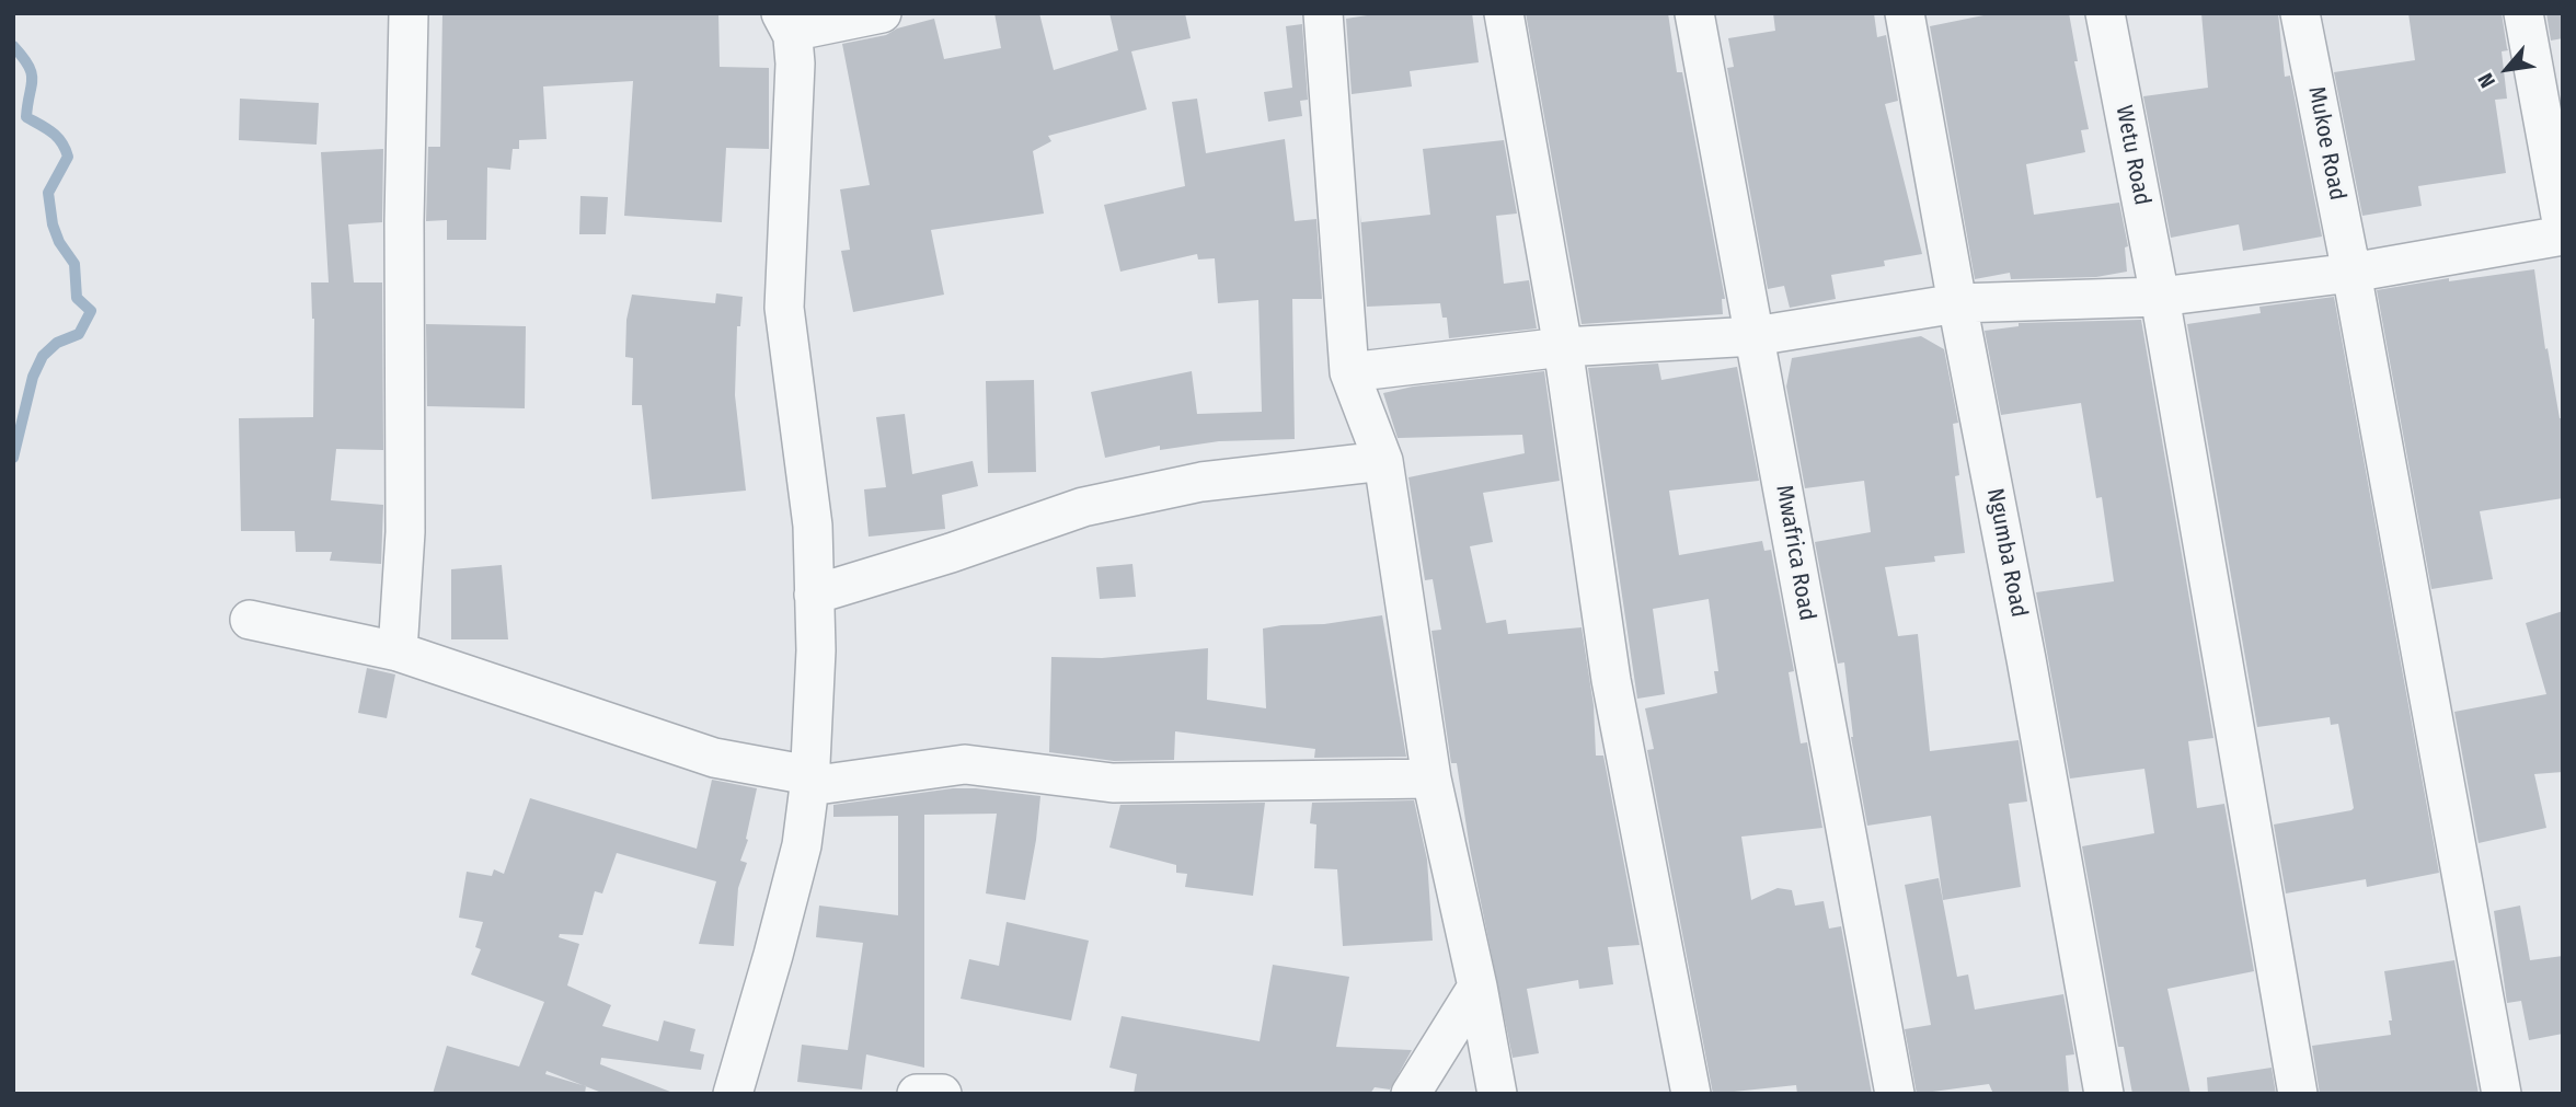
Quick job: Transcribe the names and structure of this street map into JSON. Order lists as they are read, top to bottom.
{
  "streets": {
    "street": [
      "Mukoe Road",
      "Wetu Road",
      "Mwafrica Road",
      "Ngumba Road"
    ]
  },
  "north": "bottom left"
}
